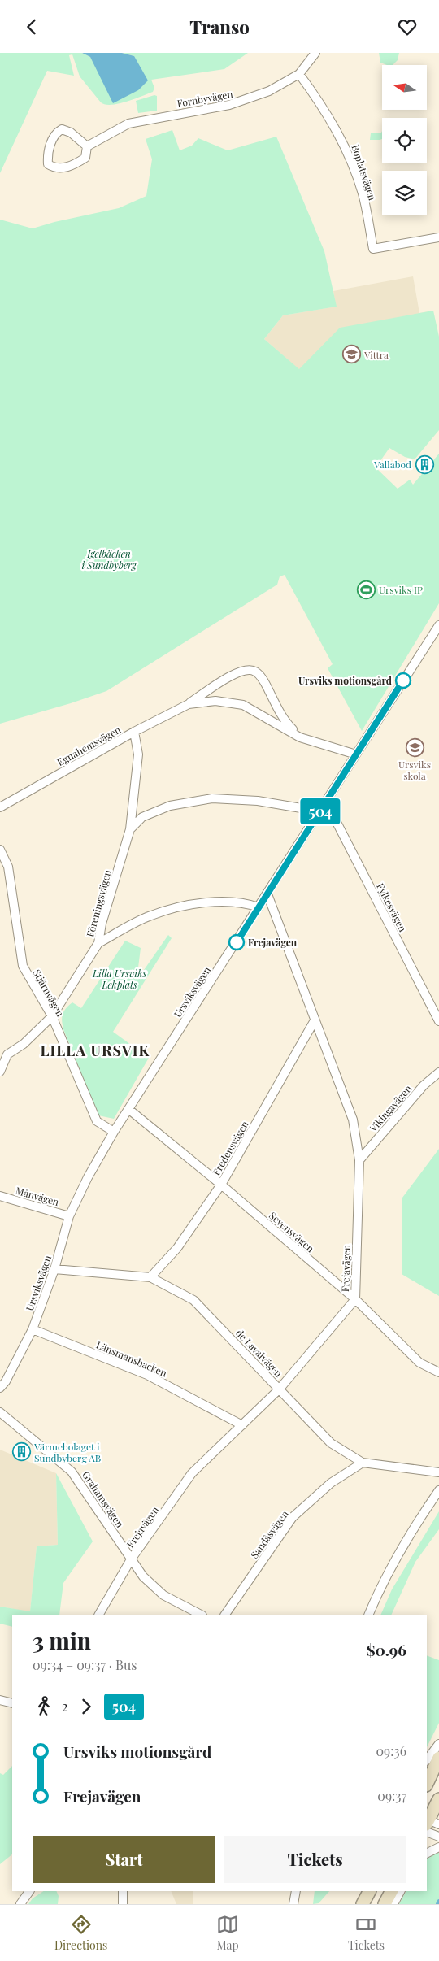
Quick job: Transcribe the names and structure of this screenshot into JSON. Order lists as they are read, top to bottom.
{
  "streets": {
    "street": [
      "Fornbyvägen",
      "Boplatsvägen",
      "Egnahemsvägen",
      "Föreningsvägen",
      "Fylkesvägen",
      "Ursviksvägen",
      "Stjärnvägen",
      "Vikingavägen",
      "Fredensvägen",
      "Månvägen",
      "Sevensvägen",
      "Frejavägen",
      "de Lavalvägen",
      "Länsmansbacken",
      "Grahamsvägen",
      "Sandåsvägen"
    ]
  },
  "crossings": [
    ["Fornbyvägen", "Boplatsvägen"],
    ["Egnahemsvägen", "Föreningsvägen"],
    ["Egnahemsvägen", "Ursviksvägen"],
    ["Föreningsvägen", "Stjärnvägen"],
    ["Fylkesvägen", "Ursviksvägen"],
    ["Ursviksvägen", "Stjärnvägen"],
    ["Ursviksvägen", "Månvägen"],
    ["Ursviksvägen", "Sevensvägen"],
    ["Ursviksvägen", "Frejavägen"],
    ["Ursviksvägen", "de Lavalvägen"],
    ["Ursviksvägen", "Länsmansbacken"],
    ["Vikingavägen", "Frejavägen"],
    ["Fredensvägen", "Sevensvägen"],
    ["Fredensvägen", "Frejavägen"],
    ["Fredensvägen", "de Lavalvägen"],
    ["Sevensvägen", "Frejavägen"],
    ["Frejavägen", "de Lavalvägen"],
    ["Frejavägen", "Länsmansbacken"],
    ["Frejavägen", "Grahamsvägen"],
    ["de Lavalvägen", "Sandåsvägen"]
  ],
  "districts": ["LILLA URSVIK"],
  "parks": ["Igelbäcken i Sundbyberg", "Lilla Ursviks Lekplats"],
  "places": {
    "school or university": ["Vittra", "Ursviks skola"],
    "building": ["Vallabod", "Värmebolaget i Sundbyberg AB"],
    "sports": ["Ursviks IP"],
    "other": ["Ursviks motionsgård", "Frejavägen"]
  },
  "lines": ["bus line 504"],
  "north": "left",
  "page": {
    "header": "Transo",
    "on_map": "504",
    "heading": ["3 min", "09:34 – 09:37 · Bus", "$0.96"],
    "legs": ["2", "504"],
    "list": [
      {
        "name": "Ursviks motionsgård",
        "value": "09:36"
      },
      {
        "name": "Frejavägen",
        "value": "09:37"
      }
    ],
    "buttons": ["Start", "Tickets"],
    "tabs": ["Directions", "Map", "Tickets"]
  }
}
